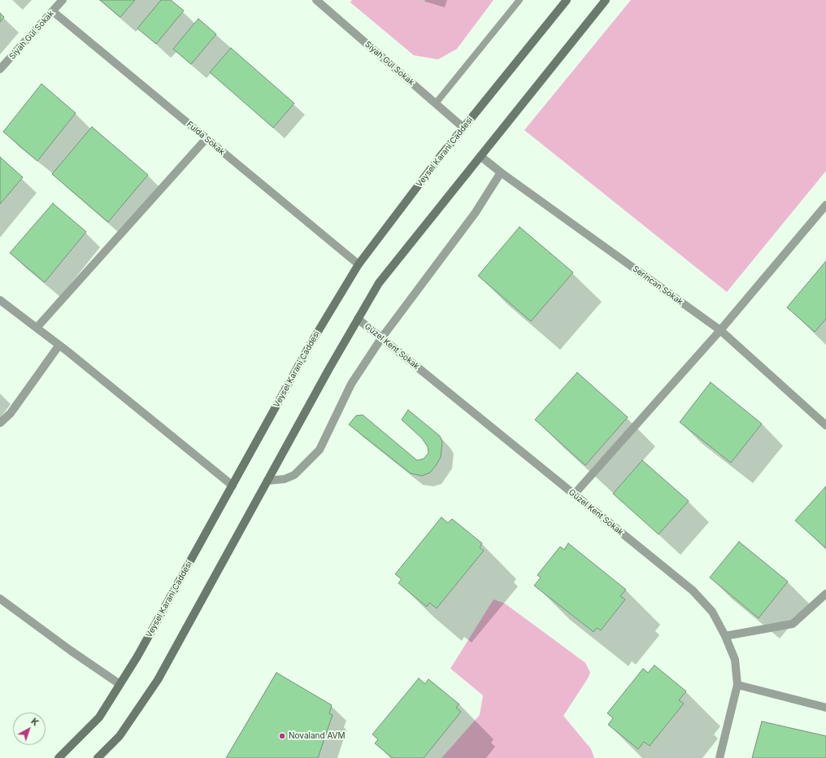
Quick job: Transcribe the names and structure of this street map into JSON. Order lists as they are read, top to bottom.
{
  "streets": {
    "main road": ["Veysel Karani Caddesi"],
    "street": [
      "Siyah Gül Sokak",
      "Fulda Sokak",
      "Serincan Sokak",
      "Güzel Kent Sokak"
    ]
  },
  "crossings": [
    ["Siyah Gül Sokak", "Fulda Sokak"],
    ["Siyah Gül Sokak", "Veysel Karani Caddesi"],
    ["Fulda Sokak", "Veysel Karani Caddesi"]
  ],
  "places": ["Novaland AVM"],
  "north": "top right"
}
